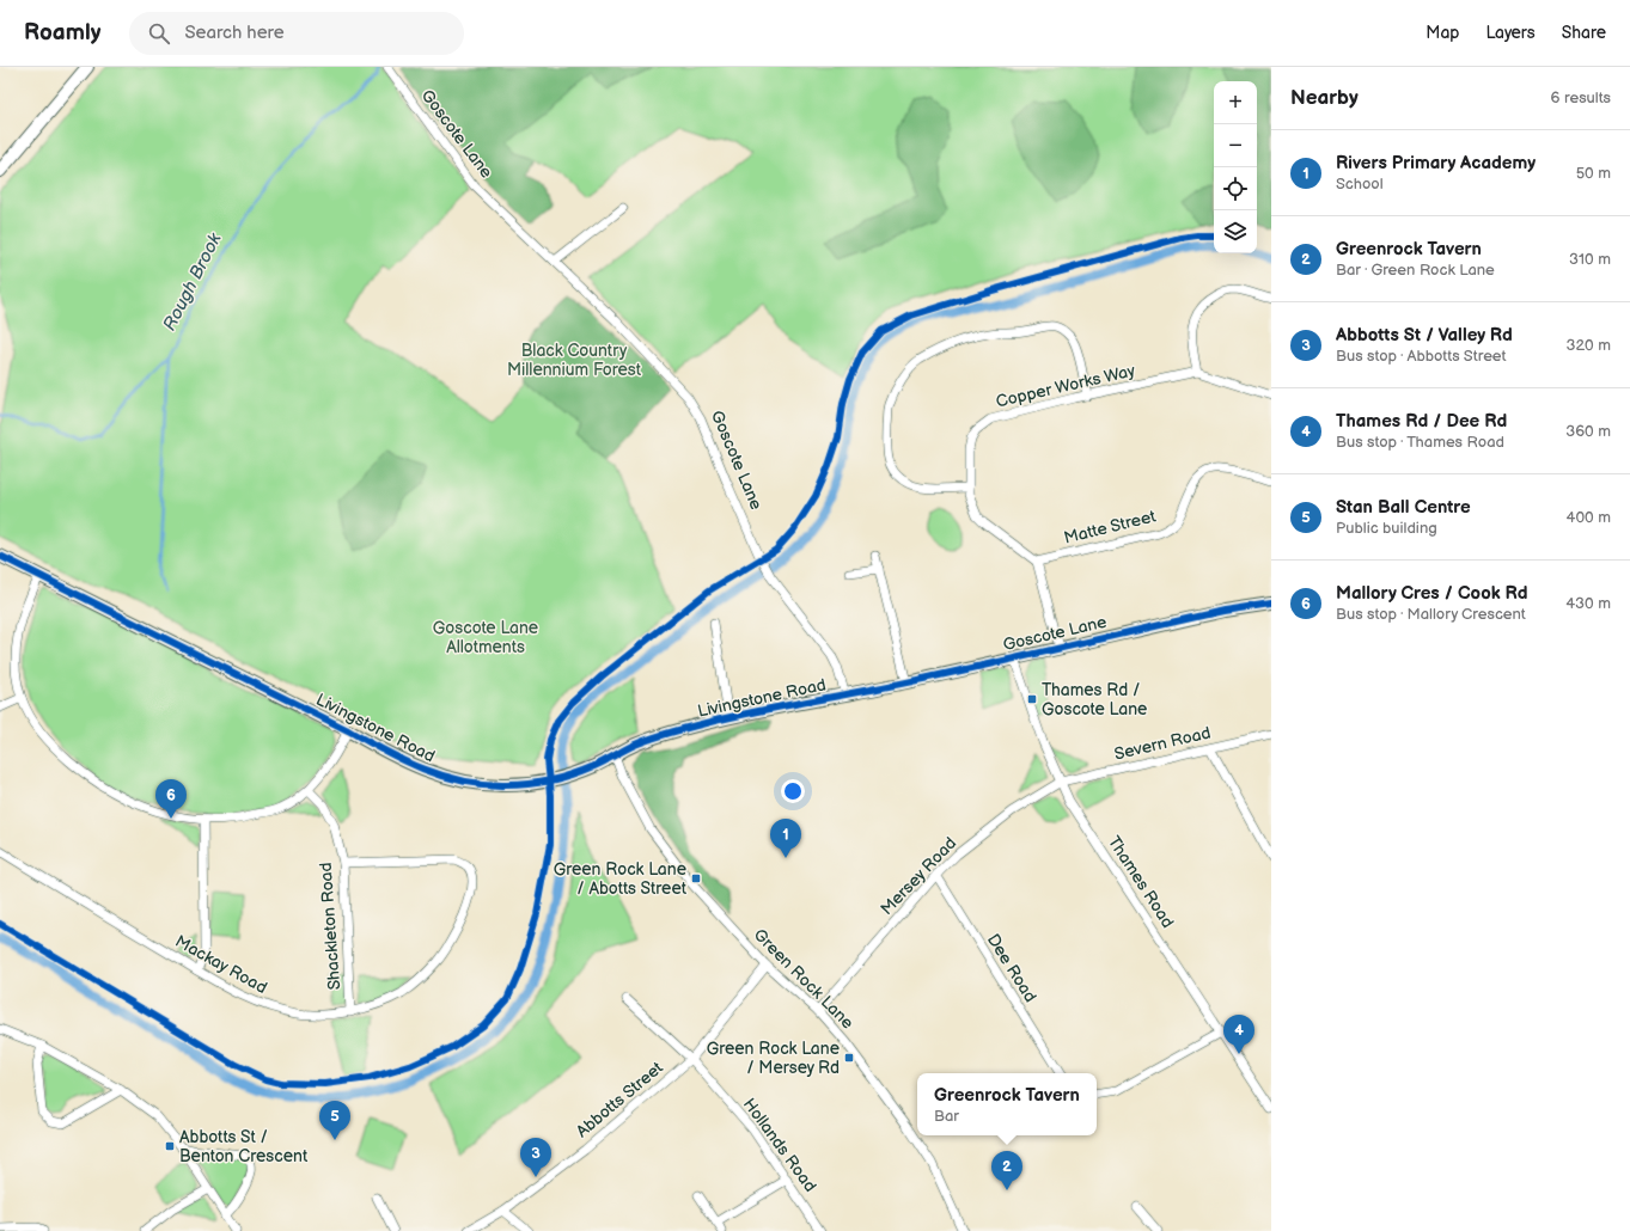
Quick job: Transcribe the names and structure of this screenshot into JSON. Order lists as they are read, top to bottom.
{
  "streets": {
    "street": [
      "Goscote Lane",
      "Copper Works Way",
      "Matte Street",
      "Livingstone Road",
      "Severn Road",
      "Mersey Road",
      "Thames Road",
      "Shackleton Road",
      "Mackay Road",
      "Dee Road",
      "Green Rock Lane",
      "Abbotts Street",
      "Hollands Road"
    ]
  },
  "crossings": [
    ["Goscote Lane", "Livingstone Road"],
    ["Goscote Lane", "Thames Road"],
    ["Copper Works Way", "Matte Street"],
    ["Livingstone Road", "Green Rock Lane"],
    ["Severn Road", "Mersey Road"],
    ["Severn Road", "Thames Road"],
    ["Mersey Road", "Thames Road"],
    ["Mersey Road", "Dee Road"],
    ["Mersey Road", "Green Rock Lane"],
    ["Shackleton Road", "Mackay Road"],
    ["Green Rock Lane", "Abbotts Street"],
    ["Abbotts Street", "Hollands Road"]
  ],
  "water": ["Rough Brook"],
  "parks": ["Black Country Millennium Forest", "Goscote Lane Allotments"],
  "places": {
    "transit": [
      "Thames Rd / Goscote Lane",
      "Green Rock Lane / Abotts Street",
      "Green Rock Lane / Mersey Rd",
      "Abbotts St / Benton Crescent"
    ]
  },
  "page": {
    "header": "Roamly",
    "search": "Search here",
    "nav": ["Map", "Layers", "Share"],
    "heading": ["Nearby", "6 results"],
    "map_buttons": ["+", "−"],
    "list": [
      {
        "mark": "1",
        "name": "Rivers Primary Academy",
        "note": "School",
        "value": "50 m"
      },
      {
        "mark": "2",
        "name": "Greenrock Tavern",
        "note": "Bar · Green Rock Lane",
        "value": "310 m"
      },
      {
        "mark": "3",
        "name": "Abbotts St / Valley Rd",
        "note": "Bus stop · Abbotts Street",
        "value": "320 m"
      },
      {
        "mark": "4",
        "name": "Thames Rd / Dee Rd",
        "note": "Bus stop · Thames Road",
        "value": "360 m"
      },
      {
        "mark": "5",
        "name": "Stan Ball Centre",
        "note": "Public building",
        "value": "400 m"
      },
      {
        "mark": "6",
        "name": "Mallory Cres / Cook Rd",
        "note": "Bus stop · Mallory Crescent",
        "value": "430 m"
      }
    ],
    "pins": [
      "6",
      "1",
      "4",
      "5",
      "3",
      "2"
    ],
    "popup": ["Greenrock Tavern", "Bar"]
  }
}
